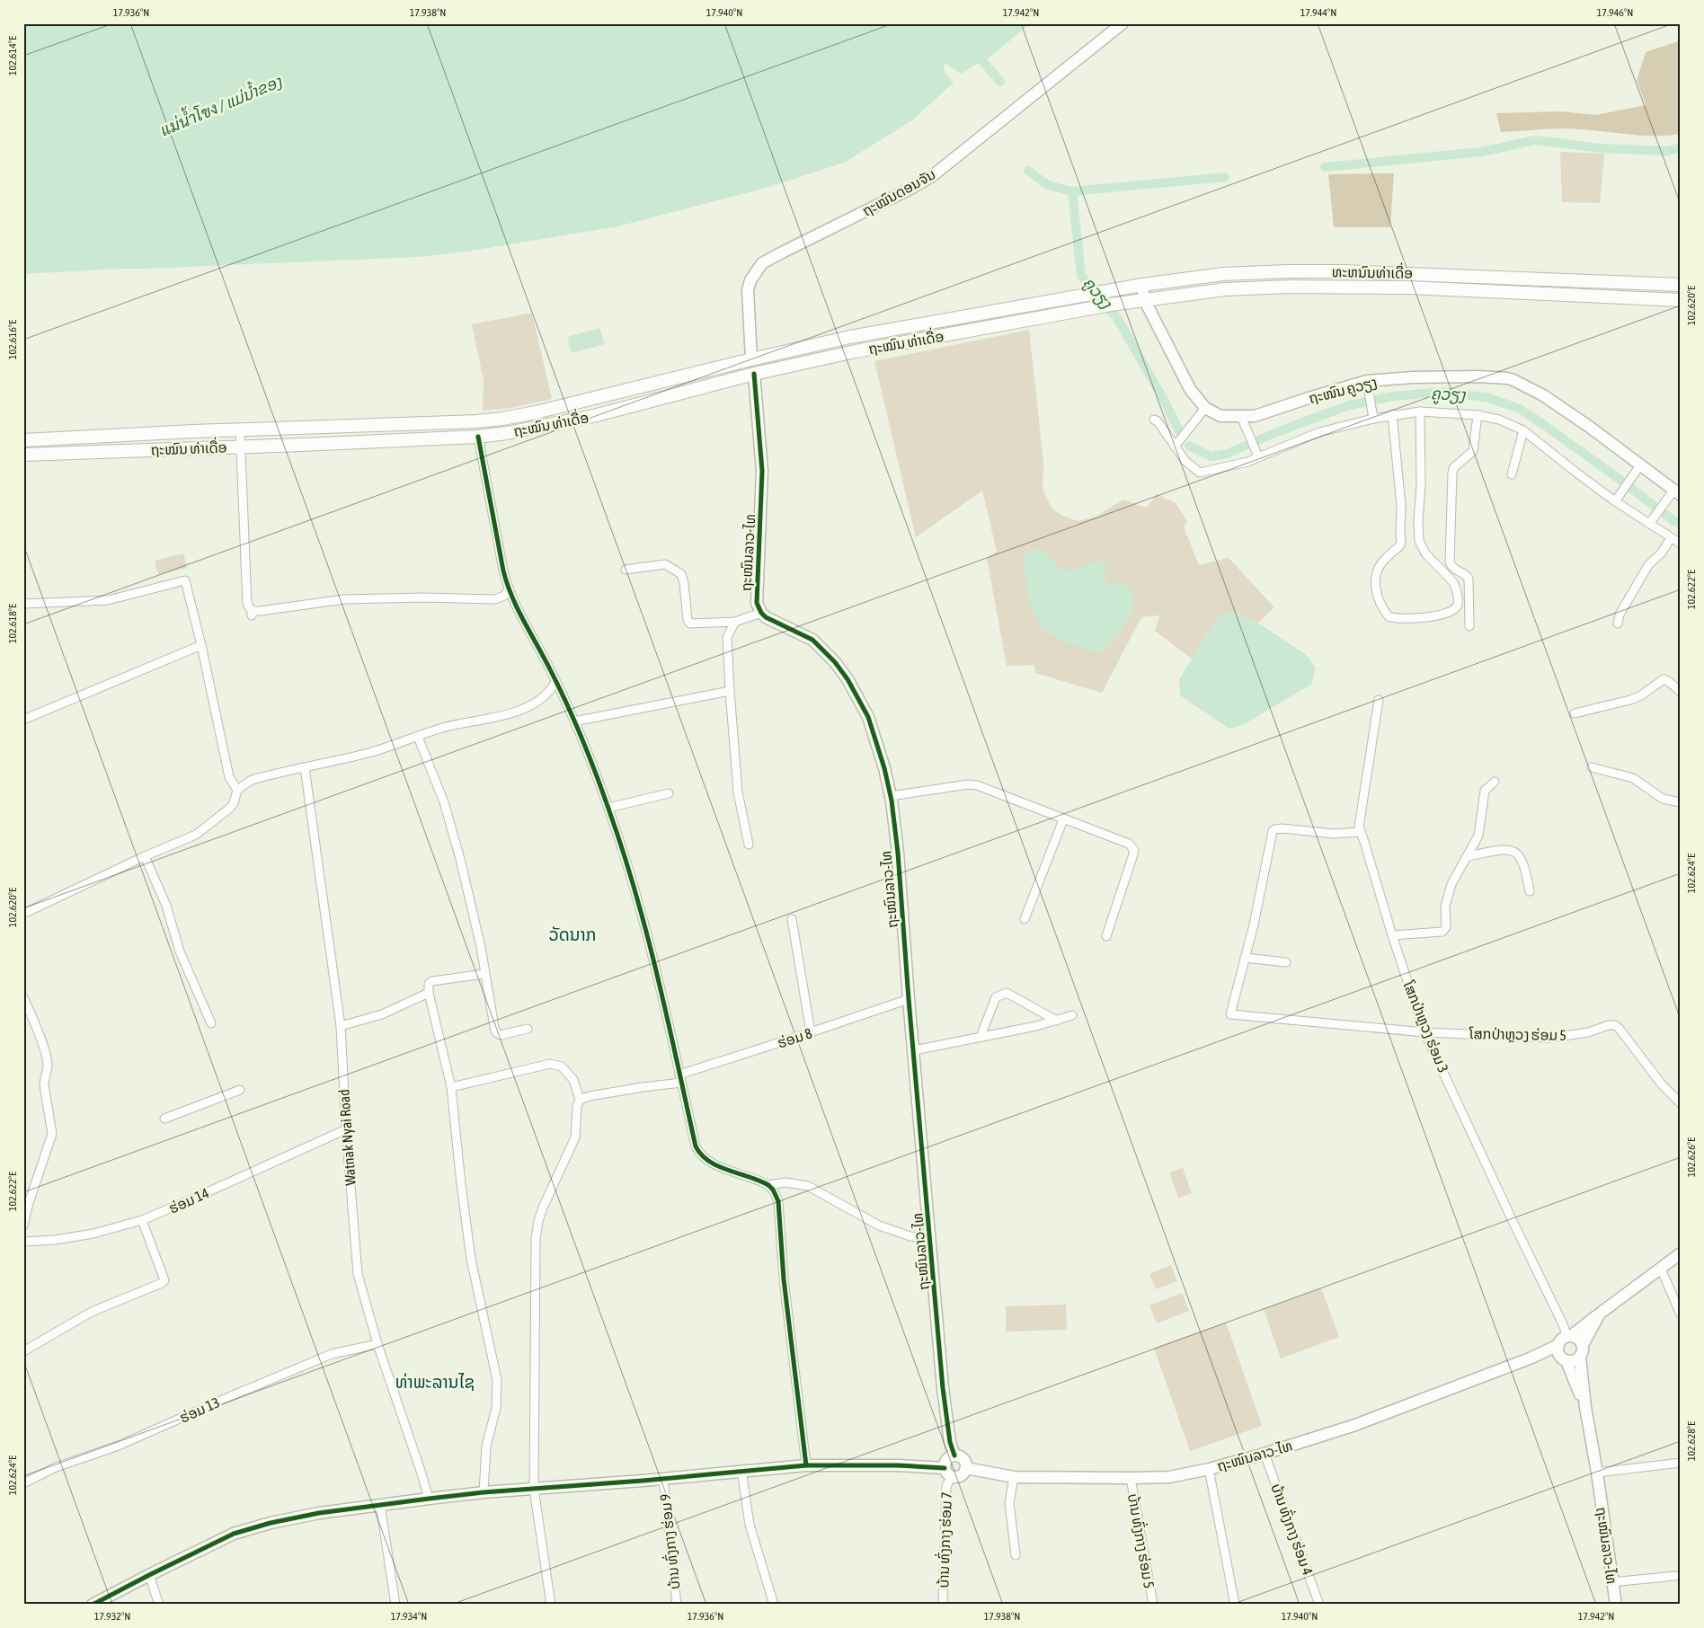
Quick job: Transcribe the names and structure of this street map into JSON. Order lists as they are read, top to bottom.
{
  "streets": {
    "main road": ["ທະຫນົນທ່າເດື່ອ", "ຖະໝົນ ທ່າເດື່ອ"],
    "street": [
      "ຖະໝົນດອນຈັນ",
      "ຖະໜົນ ຄູວຽງ",
      "ຖະໜົນລາວ-ໄທ",
      "ໂສກປ່າຫຼວງ ຮ່ອມ 3",
      "ໂສກປ່າຫຼວງ ຮ່ອມ 5",
      "ຮ່ອມ 8",
      "Watnak Nyai Road",
      "ຮ່ອມ 14",
      "ຮ່ອມ 13",
      "ບ້ານ ທົ່ງກາງ ຮ່ອມ 4",
      "ບ້ານ ທົ່ງກາງ ຮ່ອມ 7",
      "ບ້ານ ທົ່ງກາງ ຮ່ອມ 5",
      "ບ້ານ ທົ່ງກາງ ຮ່ອມ 9"
    ]
  },
  "crossings": [
    ["ຖະໝົນດອນຈັນ", "ຖະໝົນ ທ່າເດື່ອ"],
    ["ທະຫນົນທ່າເດື່ອ", "ຖະໝົນ ທ່າເດື່ອ"],
    ["ຖະໝົນ ທ່າເດື່ອ", "ຖະໜົນລາວ-ໄທ"],
    ["ຖະໜົນລາວ-ໄທ", "ໂສກປ່າຫຼວງ ຮ່ອມ 3"],
    ["ຖະໜົນລາວ-ໄທ", "ຮ່ອມ 8"],
    ["ຖະໜົນລາວ-ໄທ", "ບ້ານ ທົ່ງກາງ ຮ່ອມ 4"],
    ["ຖະໜົນລາວ-ໄທ", "ບ້ານ ທົ່ງກາງ ຮ່ອມ 7"],
    ["ຖະໜົນລາວ-ໄທ", "ບ້ານ ທົ່ງກາງ ຮ່ອມ 5"],
    ["ໂສກປ່າຫຼວງ ຮ່ອມ 3", "ໂສກປ່າຫຼວງ ຮ່ອມ 5"],
    ["Watnak Nyai Road", "ຮ່ອມ 14"],
    ["Watnak Nyai Road", "ຮ່ອມ 13"]
  ],
  "districts": ["ວັດນາກ", "ທ່າພະລານໄຊ"],
  "water": ["แม่น้ำโขง / ແມ່ນ້ຳຂອງ", "ຄູວຽງ"],
  "coordinates": [
    "17.936°N",
    "17.938°N",
    "17.940°N",
    "17.942°N",
    "17.944°N",
    "17.946°N",
    "102.614°E",
    "102.620°E",
    "102.616°E",
    "102.622°E",
    "102.618°E",
    "102.624°E",
    "102.626°E",
    "102.628°E",
    "17.932°N",
    "17.934°N"
  ]
}
